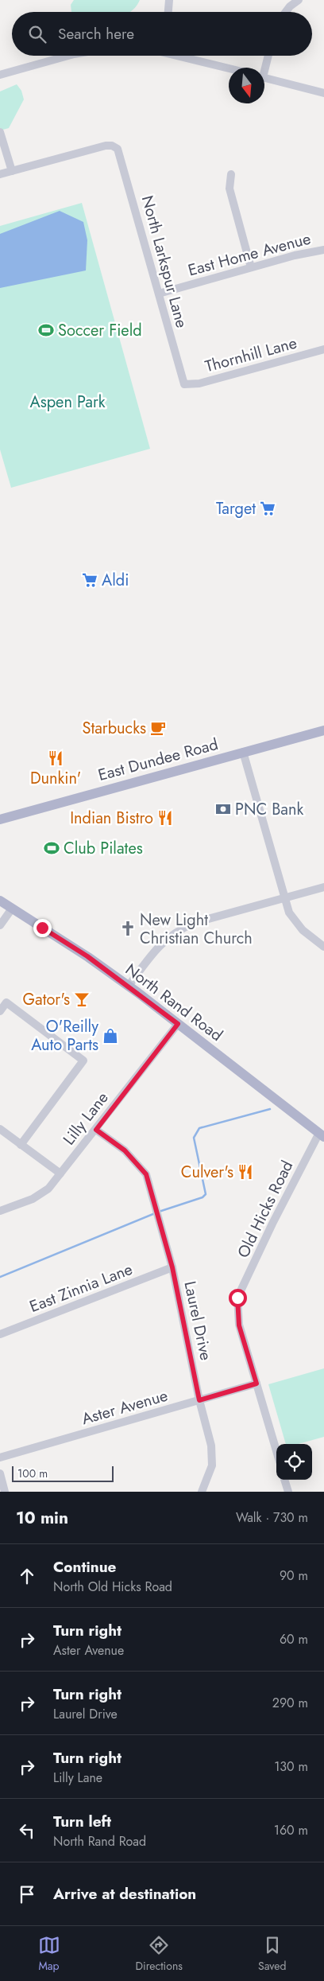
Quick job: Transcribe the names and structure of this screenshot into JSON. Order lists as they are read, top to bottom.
{
  "streets": {
    "main road": ["East Dundee Road", "North Rand Road"],
    "street": [
      "East Home Avenue",
      "North Larkspur Lane",
      "Thornhill Lane",
      "Lilly Lane",
      "Old Hicks Road",
      "East Zinnia Lane",
      "Laurel Drive",
      "Aster Avenue"
    ]
  },
  "crossings": [
    ["East Home Avenue", "North Larkspur Lane"],
    ["North Larkspur Lane", "Thornhill Lane"],
    ["North Rand Road", "Lilly Lane"],
    ["North Rand Road", "Old Hicks Road"],
    ["Lilly Lane", "Laurel Drive"],
    ["Old Hicks Road", "Aster Avenue"],
    ["East Zinnia Lane", "Laurel Drive"],
    ["Laurel Drive", "Aster Avenue"]
  ],
  "parks": ["Aspen Park"],
  "places": {
    "sports": ["Soccer Field", "Club Pilates"],
    "supermarket": ["Target", "Aldi"],
    "cafe": ["Starbucks"],
    "restaurant": ["Dunkin'", "Indian Bistro", "Culver's"],
    "bank": ["PNC Bank"],
    "church": ["New Light Christian Church"],
    "bar": ["Gator's"],
    "shop": ["O'Reilly Auto Parts"]
  },
  "scale_bar": "100 m",
  "north": "bottom",
  "page": {
    "search": "Search here",
    "scale": "100 m",
    "heading": ["10 min", "Walk · 730 m"],
    "list": [
      ["Continue", "North Old Hicks Road", "90 m"],
      ["Turn right", "Aster Avenue", "60 m"],
      ["Turn right", "Laurel Drive", "290 m"],
      ["Turn right", "Lilly Lane", "130 m"],
      ["Turn left", "North Rand Road", "160 m"],
      "Arrive at destination"
    ],
    "nav": ["Map", "Directions", "Saved"]
  }
}
